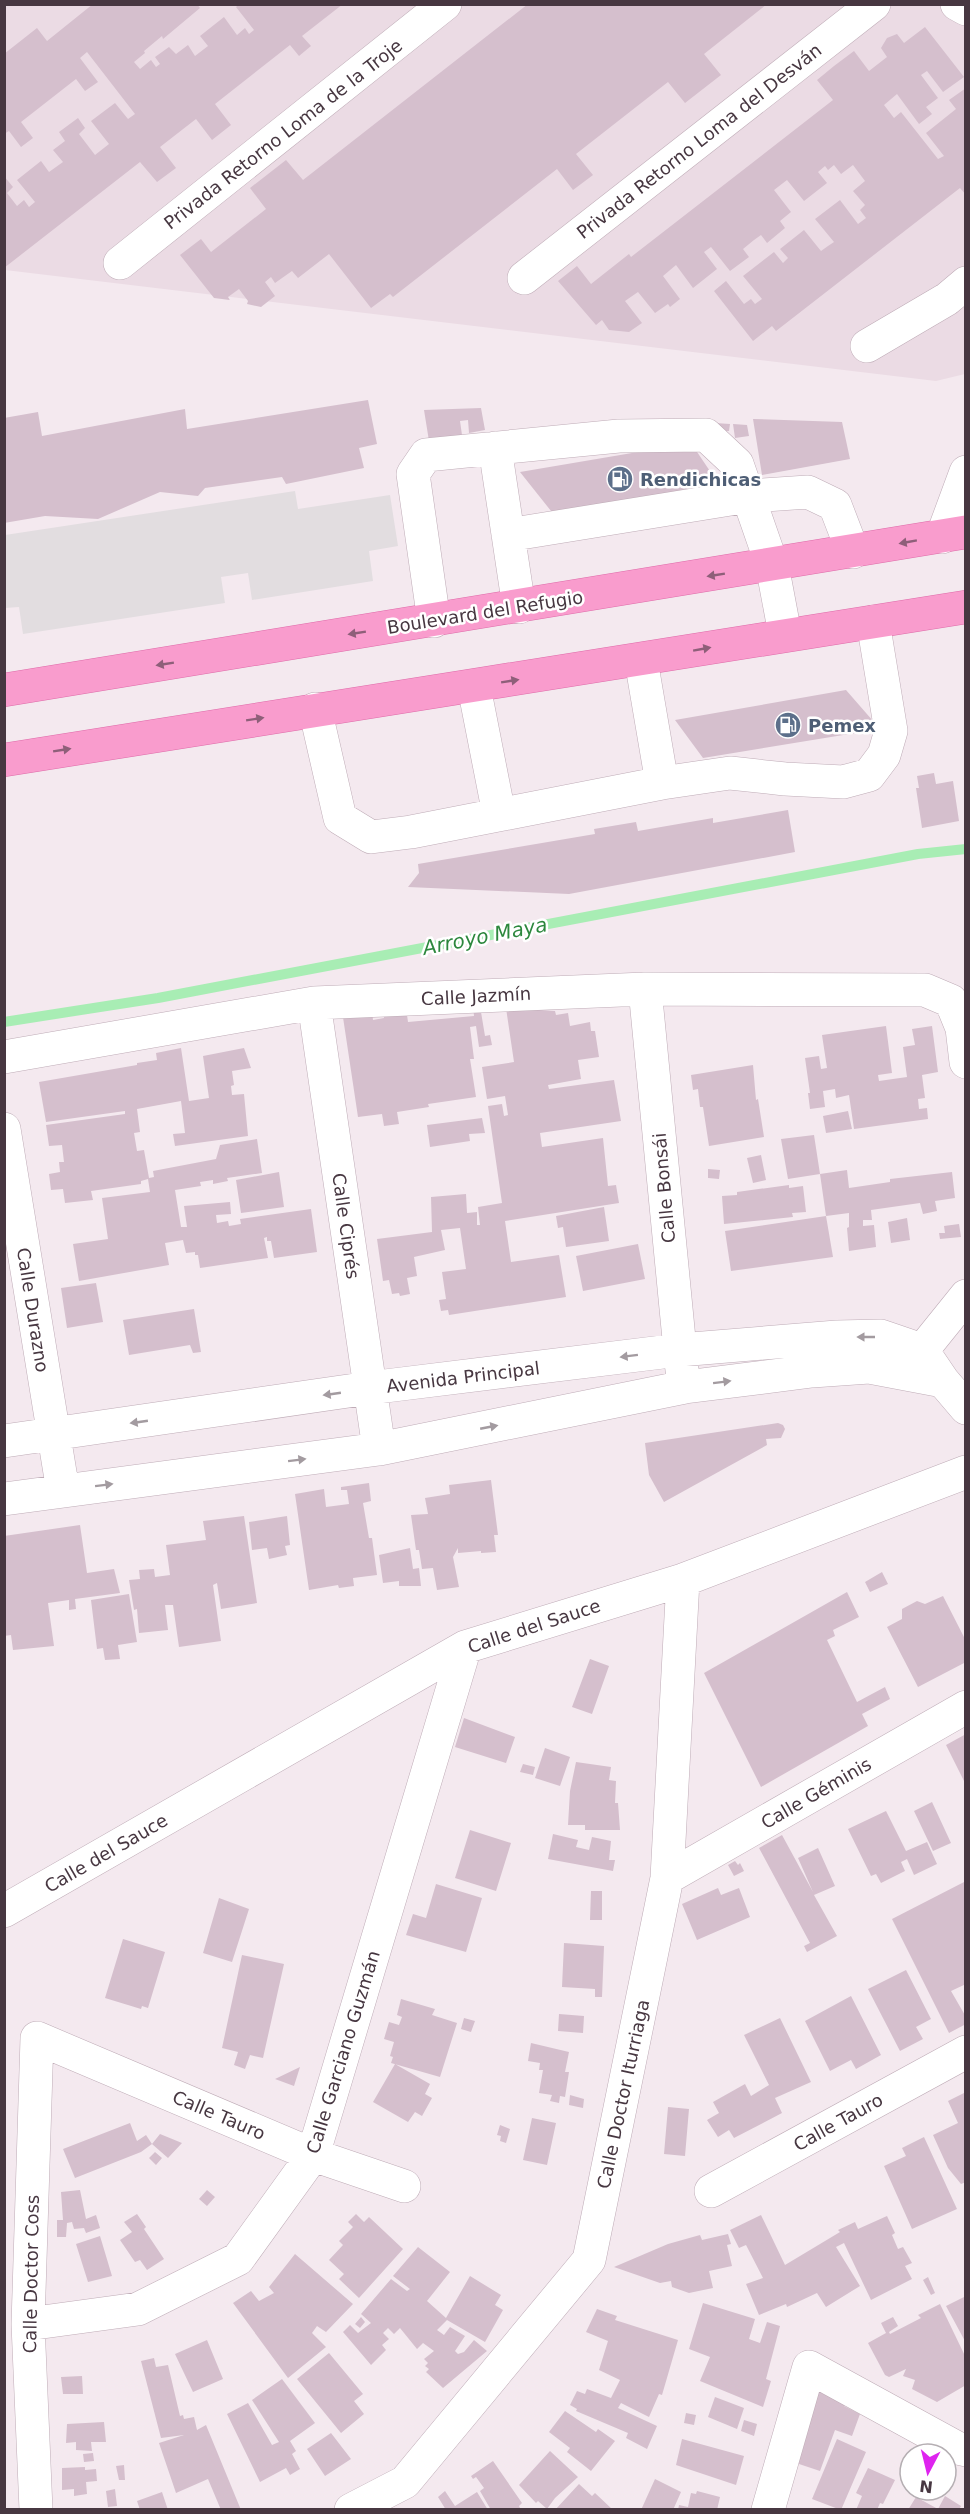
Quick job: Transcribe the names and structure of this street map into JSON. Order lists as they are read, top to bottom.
{
  "streets": {
    "main road": ["Boulevard del Refugio"],
    "street": [
      "Privada Retorno Loma de la Troje",
      "Privada Retorno Loma del Desván",
      "Calle Jazmín",
      "Calle Bonsái",
      "Calle Ciprés",
      "Calle Durazno",
      "Avenida Principal",
      "Calle del Sauce",
      "Calle Géminis",
      "Calle Garciano Guzmán",
      "Calle Doctor Iturriaga",
      "Calle Tauro",
      "Calle Doctor Coss"
    ]
  },
  "crossings": [
    ["Calle Jazmín", "Calle Bonsái"],
    ["Calle Jazmín", "Calle Ciprés"],
    ["Calle Bonsái", "Avenida Principal"],
    ["Calle Ciprés", "Avenida Principal"],
    ["Calle Durazno", "Avenida Principal"],
    ["Calle del Sauce", "Calle Garciano Guzmán"],
    ["Calle del Sauce", "Calle Doctor Iturriaga"],
    ["Calle Géminis", "Calle Doctor Iturriaga"],
    ["Calle Garciano Guzmán", "Calle Tauro"],
    ["Calle Garciano Guzmán", "Calle Doctor Coss"],
    ["Calle Tauro", "Calle Doctor Coss"]
  ],
  "water": ["Arroyo Maya"],
  "places": {
    "fuel station": ["Rendichicas", "Pemex"]
  },
  "north": "bottom"
}
